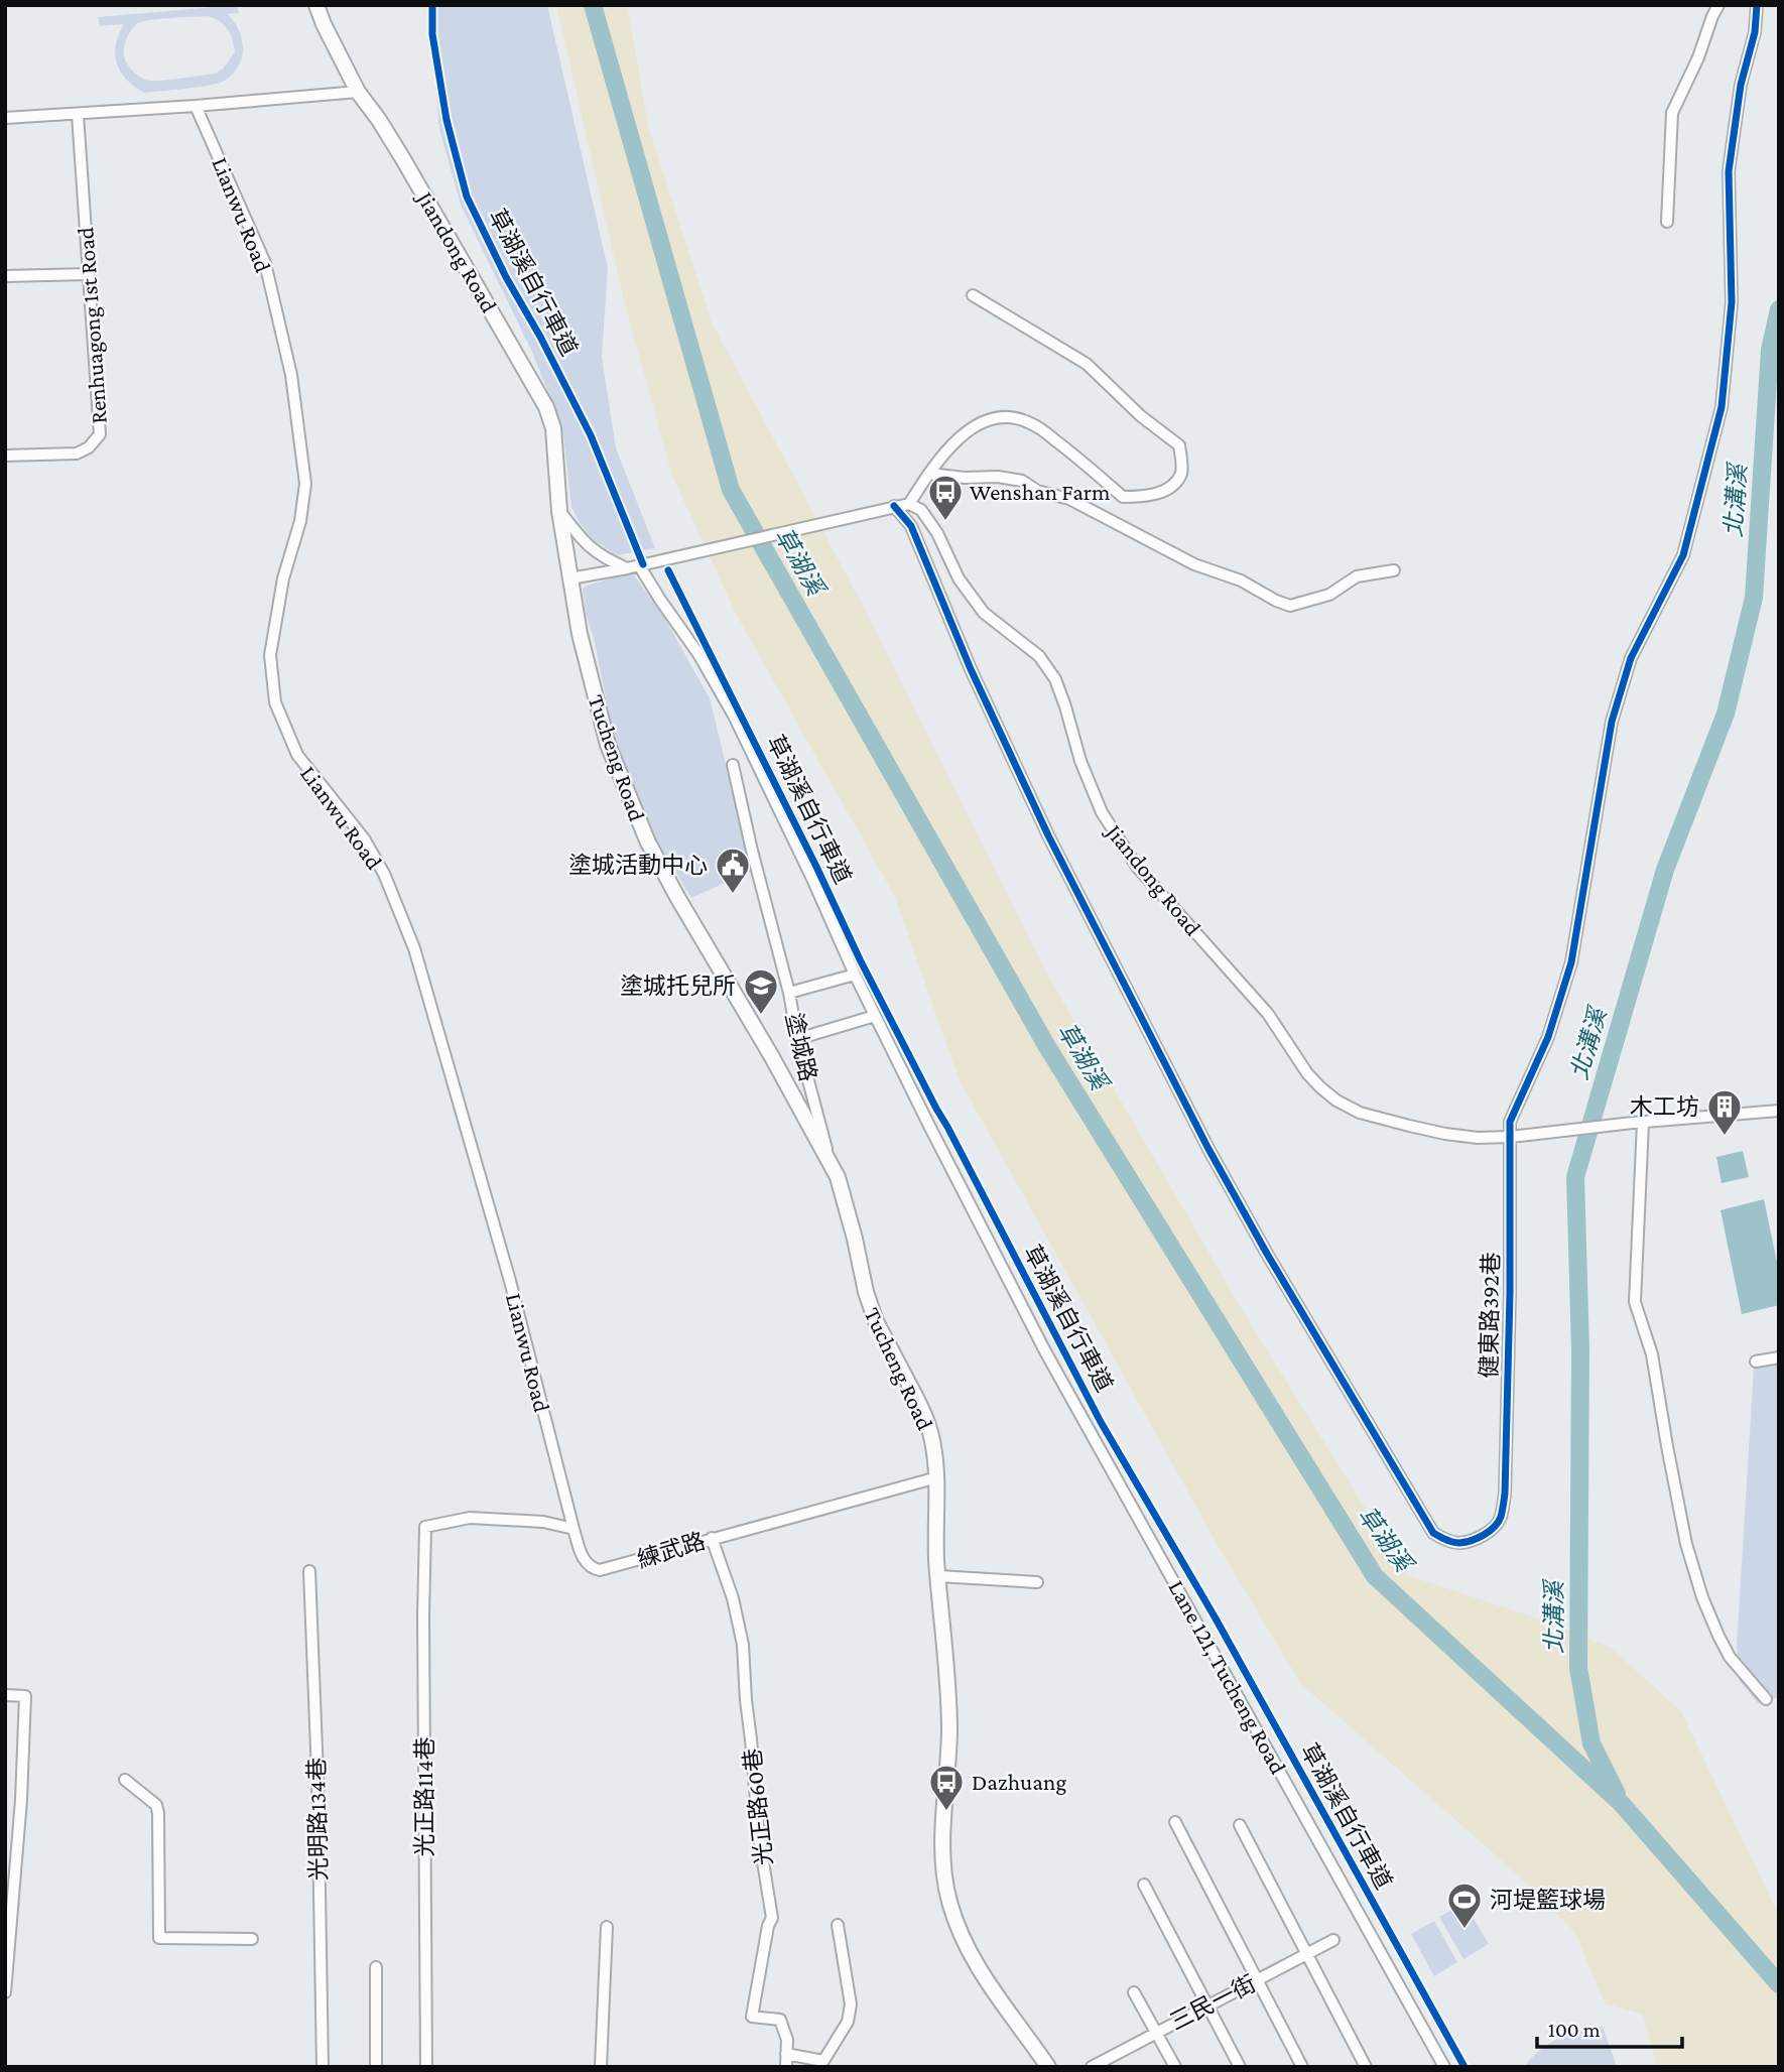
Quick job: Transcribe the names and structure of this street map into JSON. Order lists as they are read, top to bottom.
{
  "streets": {
    "street": [
      "Lianwu Road",
      "Jiandong Road",
      "Renhuagong 1st Road",
      "Tucheng Road",
      "塗城路",
      "健東路392巷",
      "練武路",
      "Lane 121, Tucheng Road",
      "光正路114巷",
      "光正路60巷",
      "光明路134巷",
      "三民一街"
    ],
    "cycle path": ["草湖溪自行車道"]
  },
  "crossings": [
    ["Lianwu Road", "練武路"],
    ["Lianwu Road", "光正路114巷"],
    ["Jiandong Road", "Tucheng Road"],
    ["Jiandong Road", "健東路392巷"],
    ["Tucheng Road", "塗城路"],
    ["Tucheng Road", "練武路"],
    ["練武路", "光正路114巷"],
    ["練武路", "光正路60巷"]
  ],
  "water": ["北溝溪", "草湖溪"],
  "places": {
    "bus stop": ["Wenshan Farm", "Dazhuang"],
    "public building": ["塗城活動中心"],
    "school or university": ["塗城托兒所"],
    "building": ["木工坊"],
    "sports": ["河堤籃球場"]
  },
  "scale_bar": "100 m"
}
